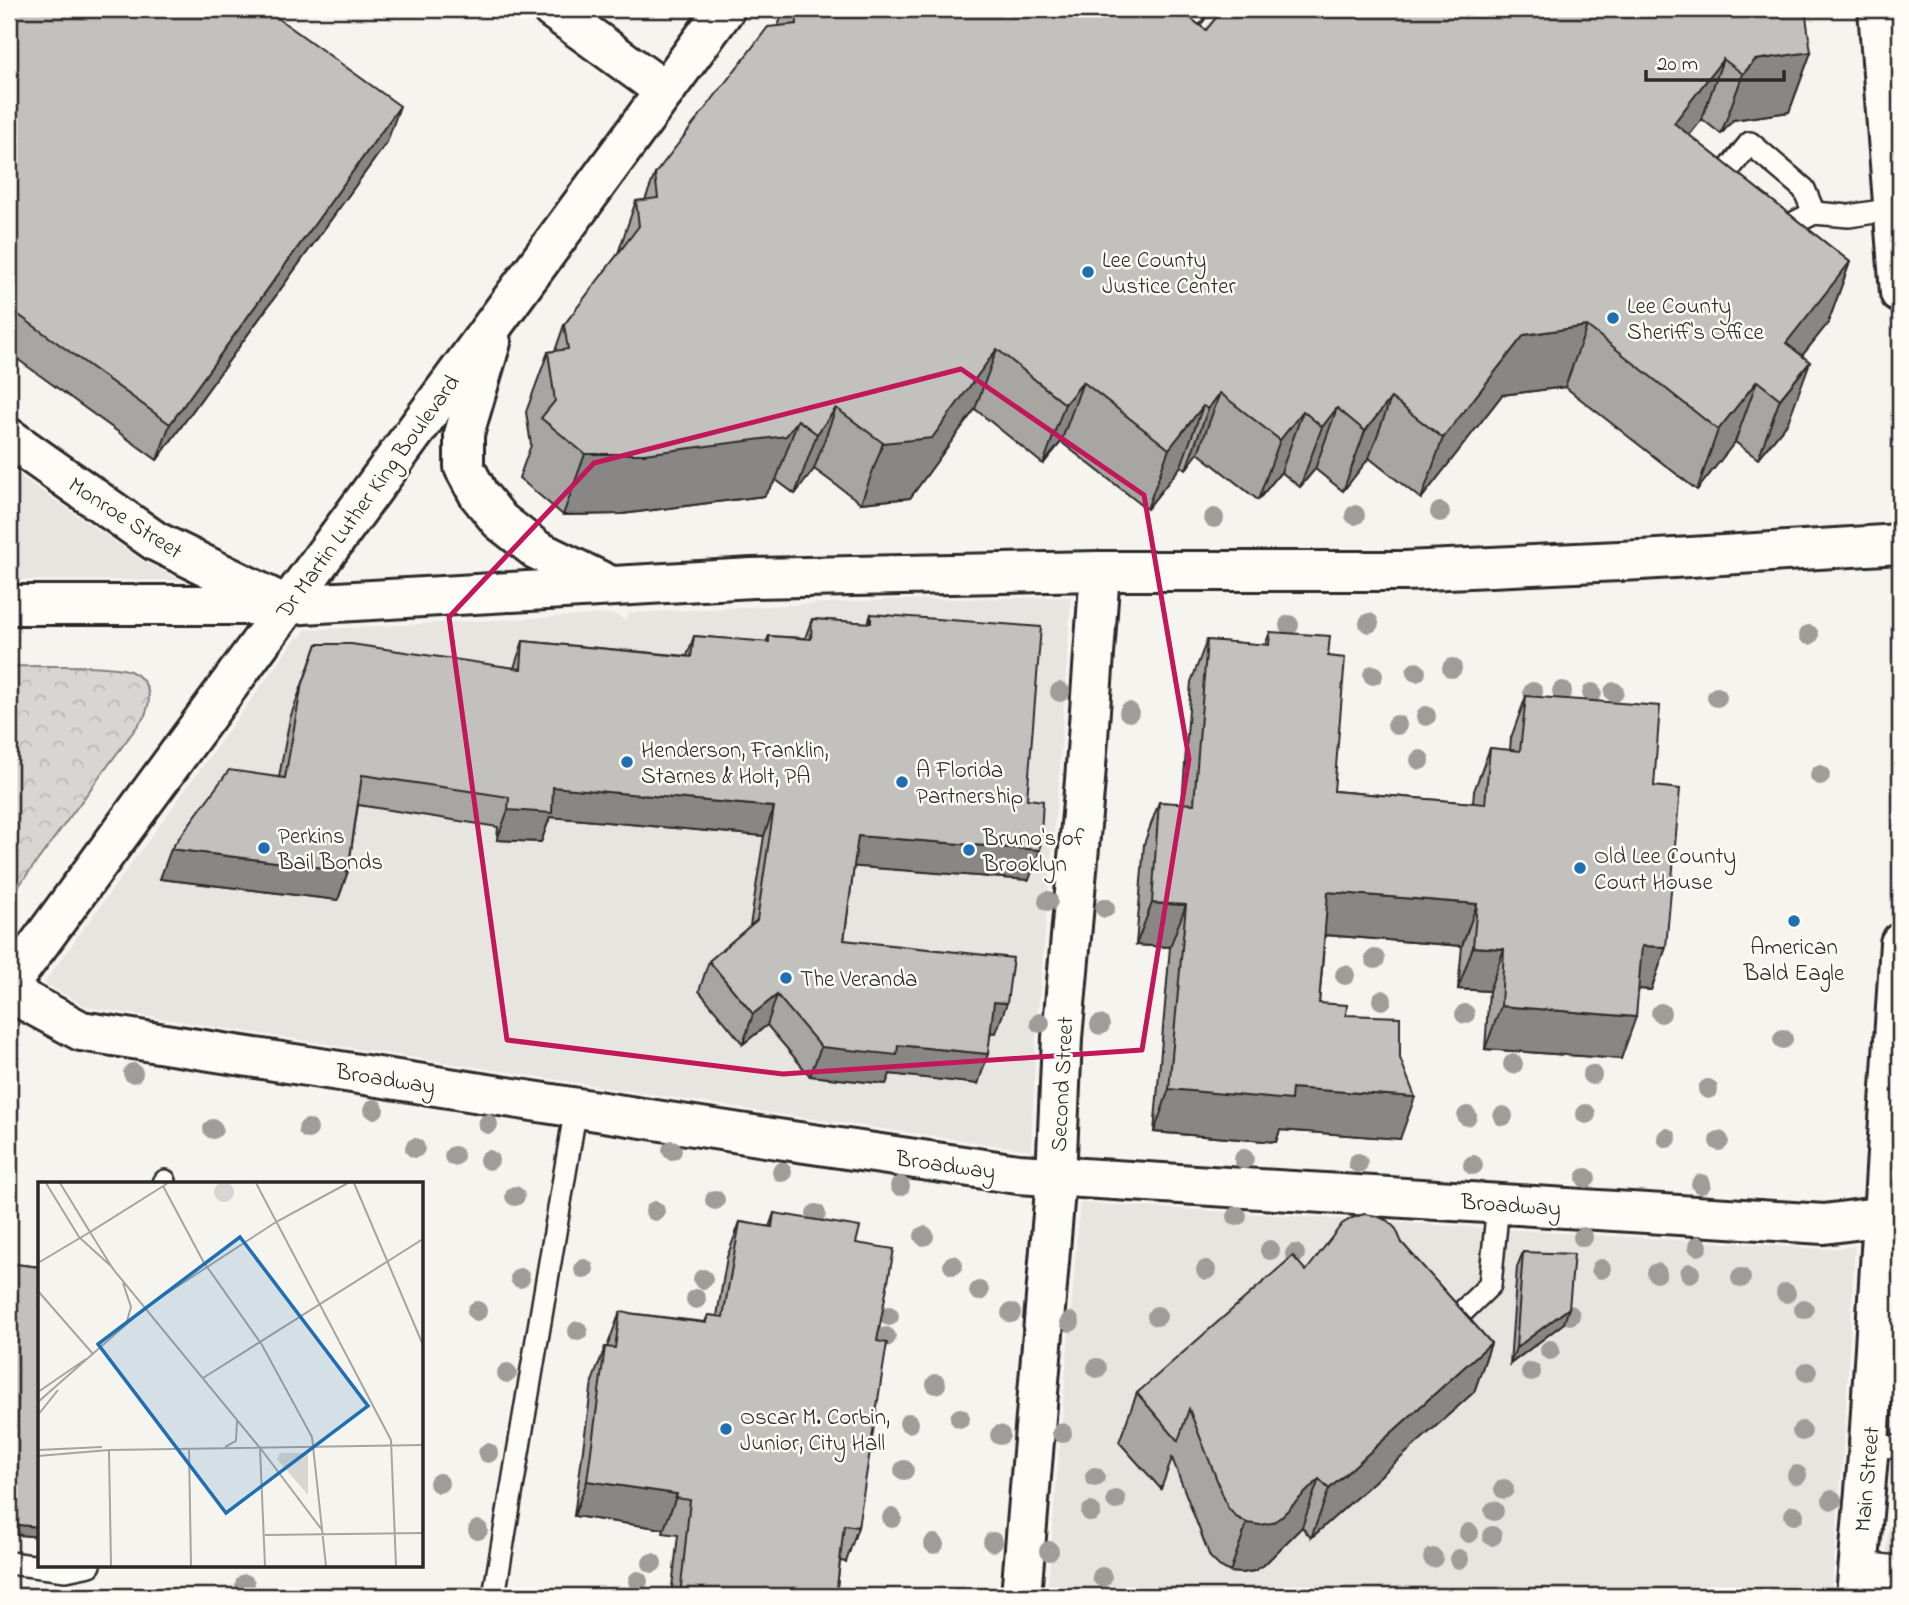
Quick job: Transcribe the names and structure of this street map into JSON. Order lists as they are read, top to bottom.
{
  "streets": {
    "street": [
      "Dr Martin Luther King Boulevard",
      "Monroe Street",
      "Broadway",
      "Second Street",
      "Main Street"
    ]
  },
  "crossings": [
    ["Dr Martin Luther King Boulevard", "Monroe Street"],
    ["Broadway", "Second Street"],
    ["Broadway", "Main Street"]
  ],
  "places": [
    "Lee County Justice Center",
    "Lee County Sheriff's Office",
    "Henderson, Franklin, Starnes & Holt, PA",
    "A Florida Partnership",
    "Perkins Bail Bonds",
    "Bruno's of Brooklyn",
    "Old Lee County Court House",
    "American Bald Eagle",
    "The Veranda",
    "Oscar M. Corbin, Junior, City Hall"
  ],
  "scale_bar": "20 m"
}
